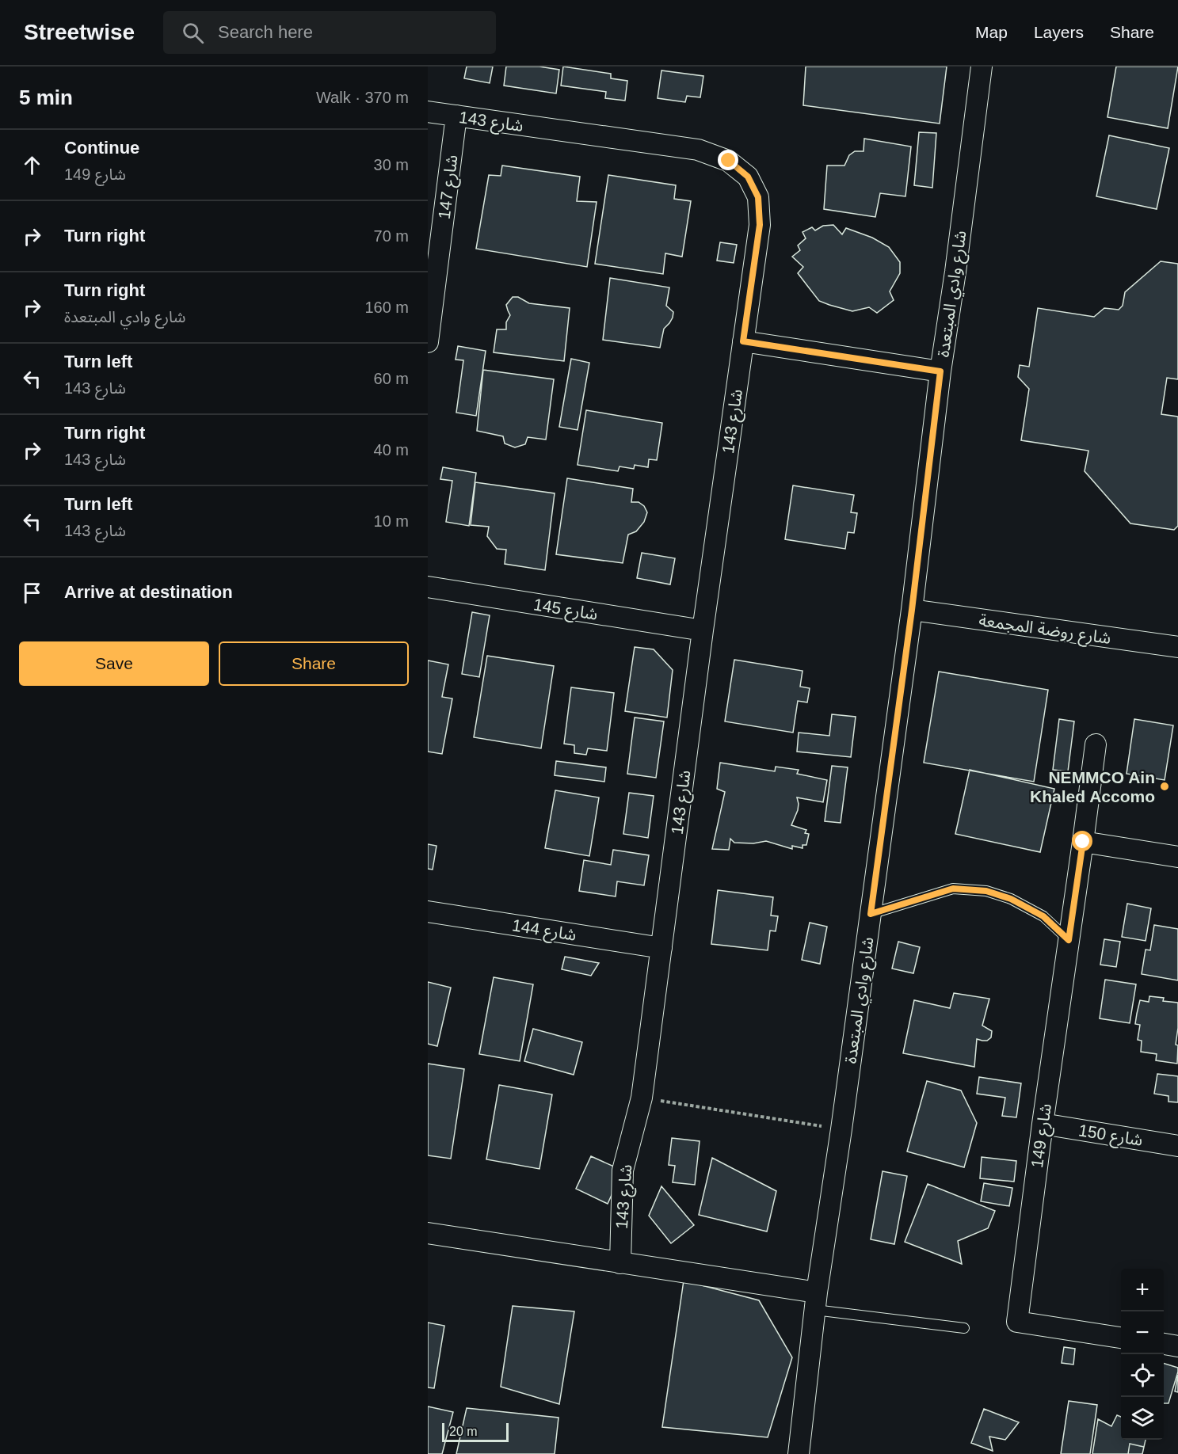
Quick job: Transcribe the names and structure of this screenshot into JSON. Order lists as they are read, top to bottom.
{
  "streets": {
    "street": [
      "شارع 143",
      "شارع 147",
      "شارع وادي المبتعدة",
      "شارع 145",
      "شارع روضة المجمعة",
      "شارع 144",
      "شارع 150",
      "شارع 149"
    ]
  },
  "crossings": [
    ["شارع 143", "شارع 147"],
    ["شارع 143", "شارع 145"],
    ["شارع 143", "شارع 144"],
    ["شارع وادي المبتعدة", "شارع روضة المجمعة"],
    ["شارع 150", "شارع 149"]
  ],
  "places": ["NEMMCO Ain Khaled Accomo"],
  "scale_bar": "20 m",
  "page": {
    "header": "Streetwise",
    "search": "Search here",
    "nav": ["Map", "Layers", "Share"],
    "heading": ["5 min", "Walk · 370 m"],
    "list": [
      ["Continue", "شارع 149", "30 m"],
      ["Turn right", "70 m"],
      ["Turn right", "شارع وادي المبتعدة", "160 m"],
      ["Turn left", "شارع 143", "60 m"],
      ["Turn right", "شارع 143", "40 m"],
      ["Turn left", "شارع 143", "10 m"],
      "Arrive at destination"
    ],
    "buttons": ["Save", "Share"],
    "map_buttons": ["+", "−"],
    "scale": "20 m"
  }
}
